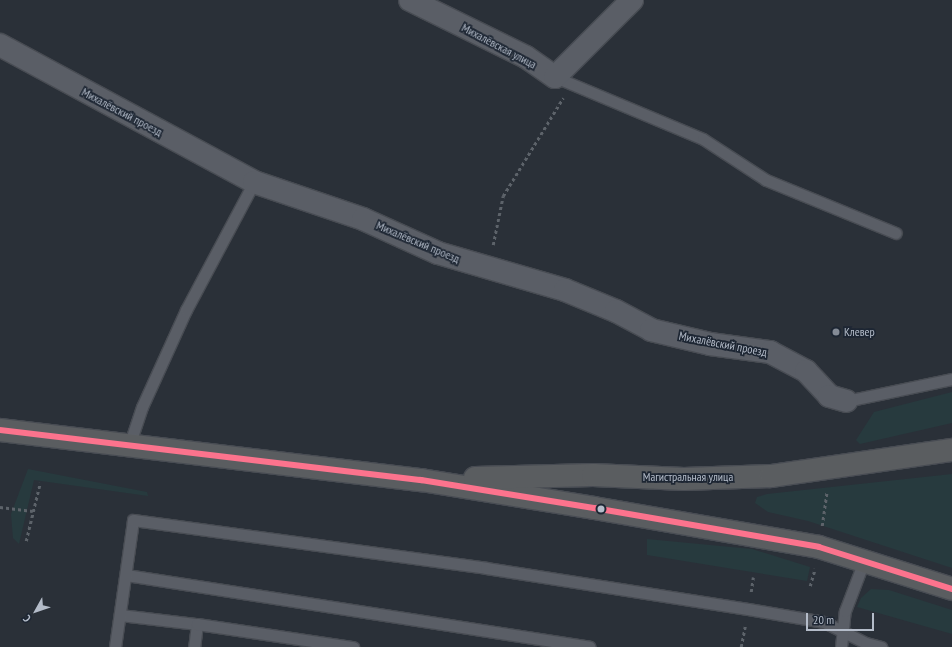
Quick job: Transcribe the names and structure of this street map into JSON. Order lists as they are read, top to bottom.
{
  "streets": {
    "highway": ["Магистральная улица"],
    "street": ["Михалёвская улица", "Михалёвский проезд"]
  },
  "places": ["Клевер"],
  "scale_bar": "20 m",
  "north": "bottom left"
}
